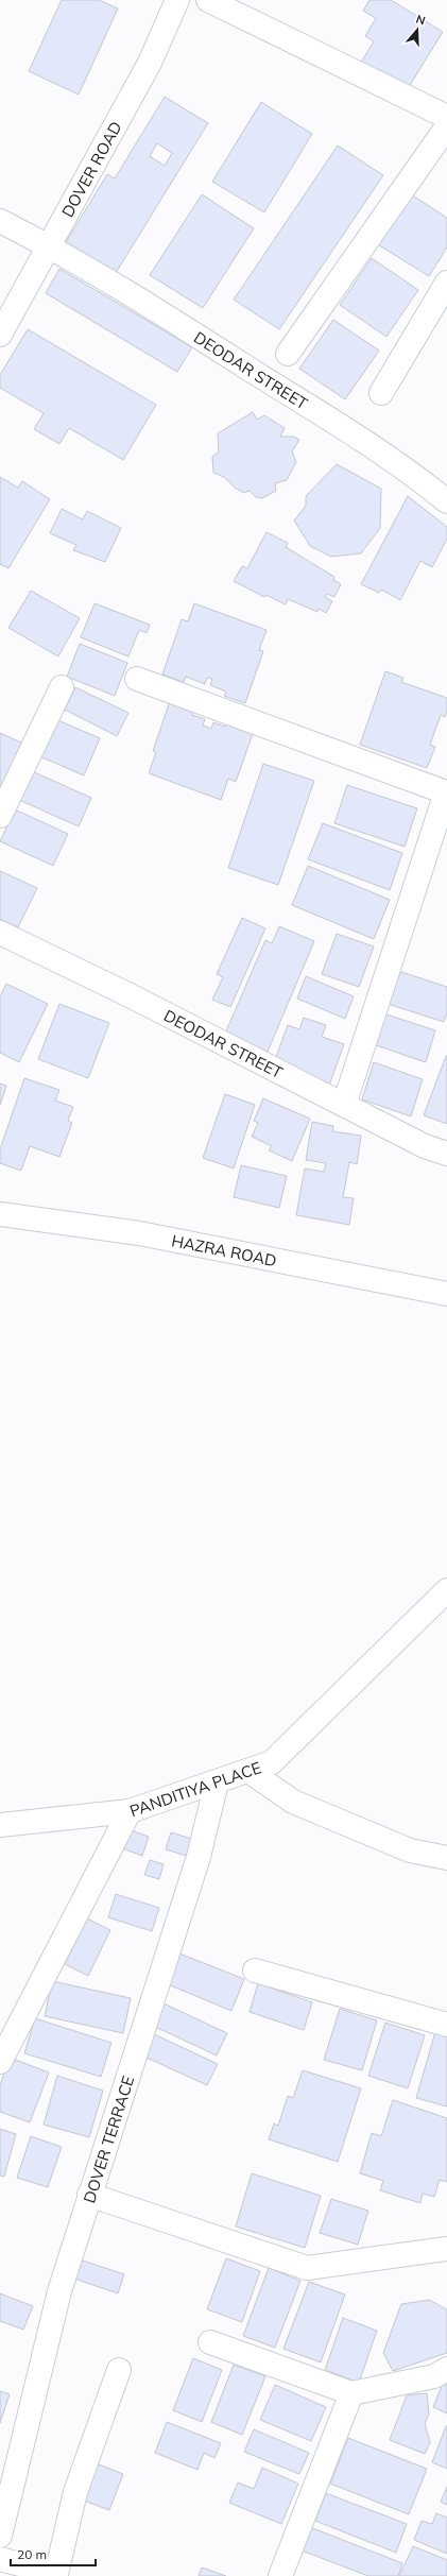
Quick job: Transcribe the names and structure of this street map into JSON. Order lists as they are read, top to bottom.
{
  "streets": {
    "street": [
      "DOVER ROAD",
      "DEODAR STREET",
      "HAZRA ROAD",
      "PANDITIYA PLACE",
      "DOVER TERRACE"
    ]
  },
  "crossings": [
    ["DOVER ROAD", "DEODAR STREET"],
    ["PANDITIYA PLACE", "DOVER TERRACE"]
  ],
  "scale_bar": "20 m",
  "north": "top"
}
